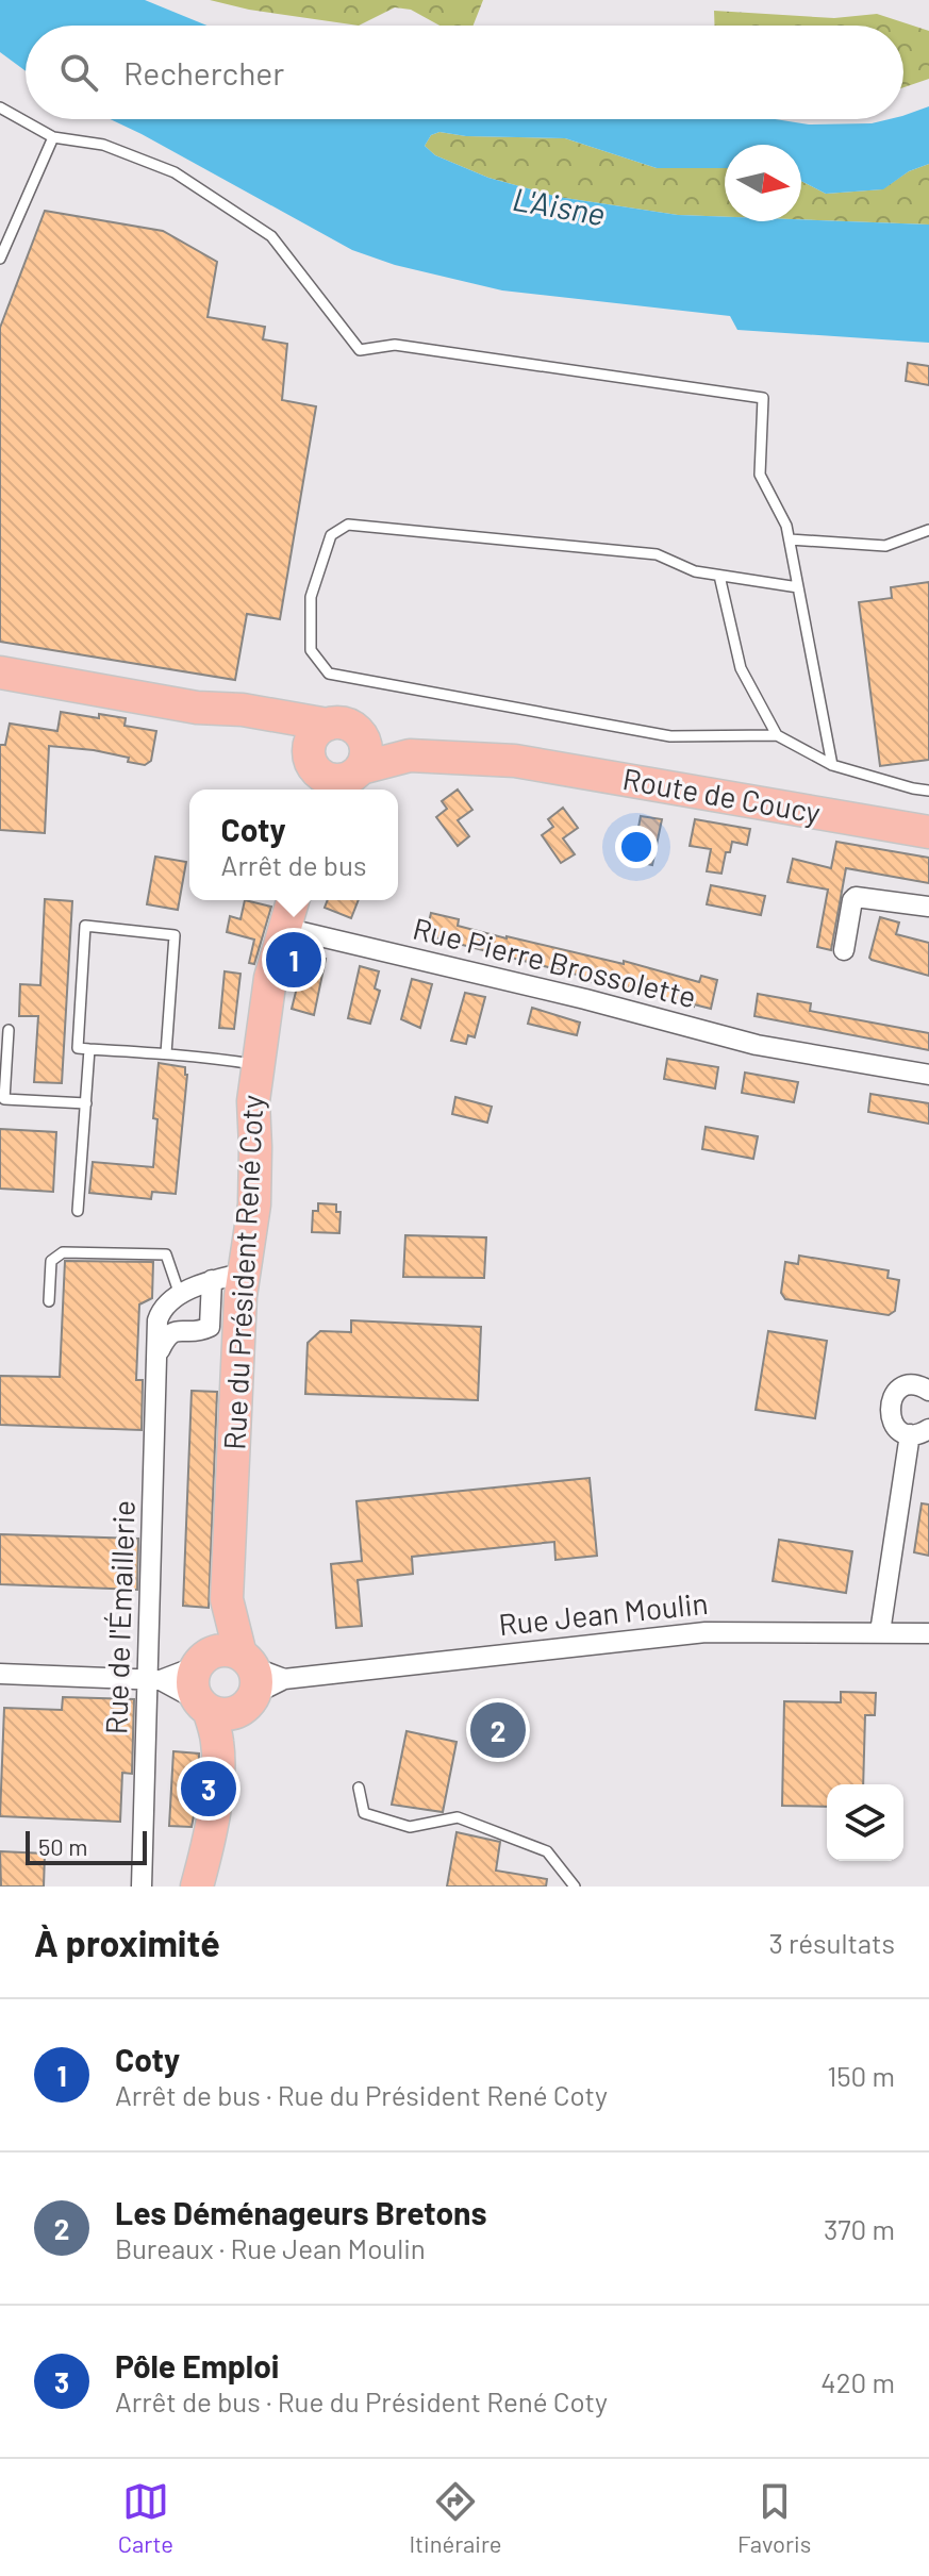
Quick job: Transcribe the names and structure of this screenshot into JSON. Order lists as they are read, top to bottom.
{
  "streets": {
    "main road": ["Route de Coucy", "Rue du Président René Coty"],
    "street": ["Rue Pierre Brossolette", "Rue Jean Moulin", "Rue de l'Émaillerie"]
  },
  "crossings": [
    ["Rue Pierre Brossolette", "Rue du Président René Coty"],
    ["Rue du Président René Coty", "Rue Jean Moulin"],
    ["Rue Jean Moulin", "Rue de l'Émaillerie"]
  ],
  "water": ["L'Aisne"],
  "scale_bar": "50 m",
  "north": "right",
  "page": {
    "search": "Rechercher",
    "popup": ["Coty", "Arrêt de bus"],
    "pins": ["1", "2", "3"],
    "scale": "50 m",
    "heading": ["À proximité", "3 résultats"],
    "list": [
      {
        "mark": "1",
        "name": "Coty",
        "note": "Arrêt de bus · Rue du Président René Coty",
        "value": "150 m"
      },
      {
        "mark": "2",
        "name": "Les Déménageurs Bretons",
        "note": "Bureaux · Rue Jean Moulin",
        "value": "370 m"
      },
      {
        "mark": "3",
        "name": "Pôle Emploi",
        "note": "Arrêt de bus · Rue du Président René Coty",
        "value": "420 m"
      }
    ],
    "nav": ["Carte", "Itinéraire", "Favoris"]
  }
}
